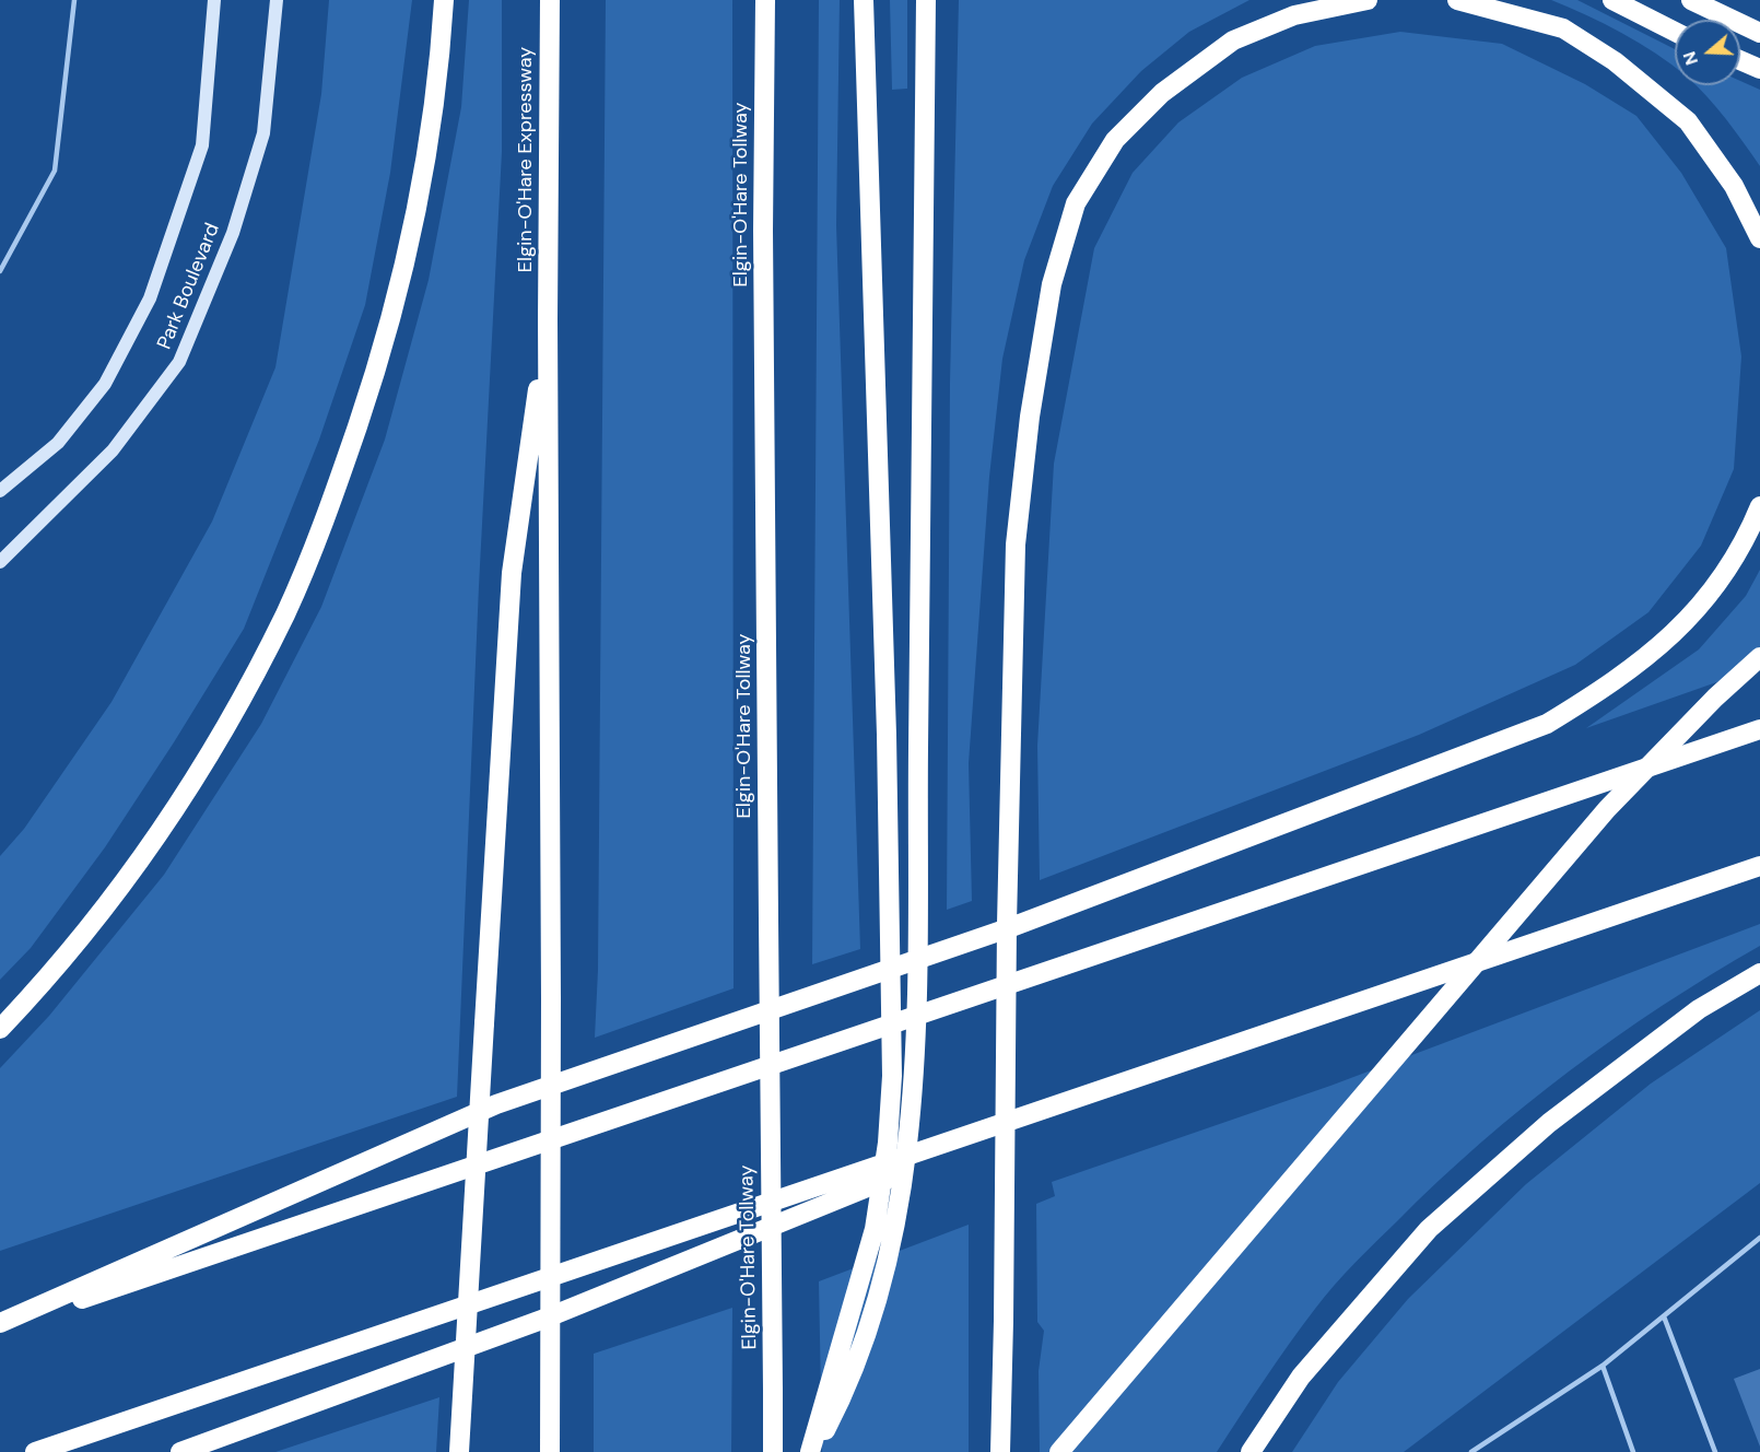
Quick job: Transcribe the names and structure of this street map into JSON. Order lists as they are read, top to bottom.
{
  "streets": {
    "highway": ["Elgin-O'Hare Expressway", "Elgin-O'Hare Tollway"],
    "street": ["Park Boulevard"]
  },
  "north": "left"
}
